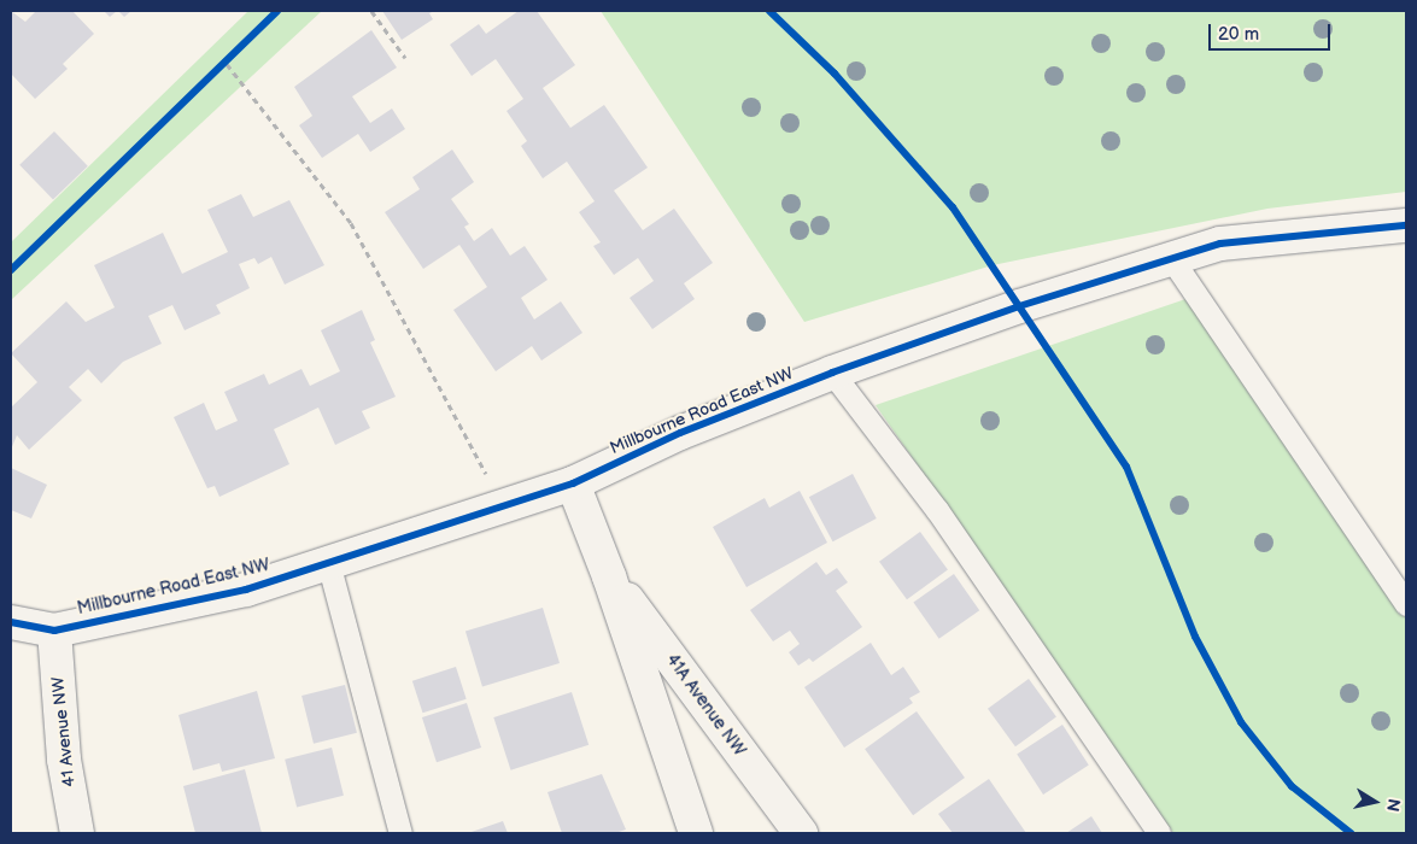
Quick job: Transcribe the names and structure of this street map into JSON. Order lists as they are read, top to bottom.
{
  "streets": {
    "street": ["Millbourne Road East NW", "41A Avenue NW", "41 Avenue NW"]
  },
  "crossings": [
    ["Millbourne Road East NW", "41A Avenue NW"],
    ["Millbourne Road East NW", "41 Avenue NW"]
  ],
  "scale_bar": "20 m",
  "north": "right"
}
